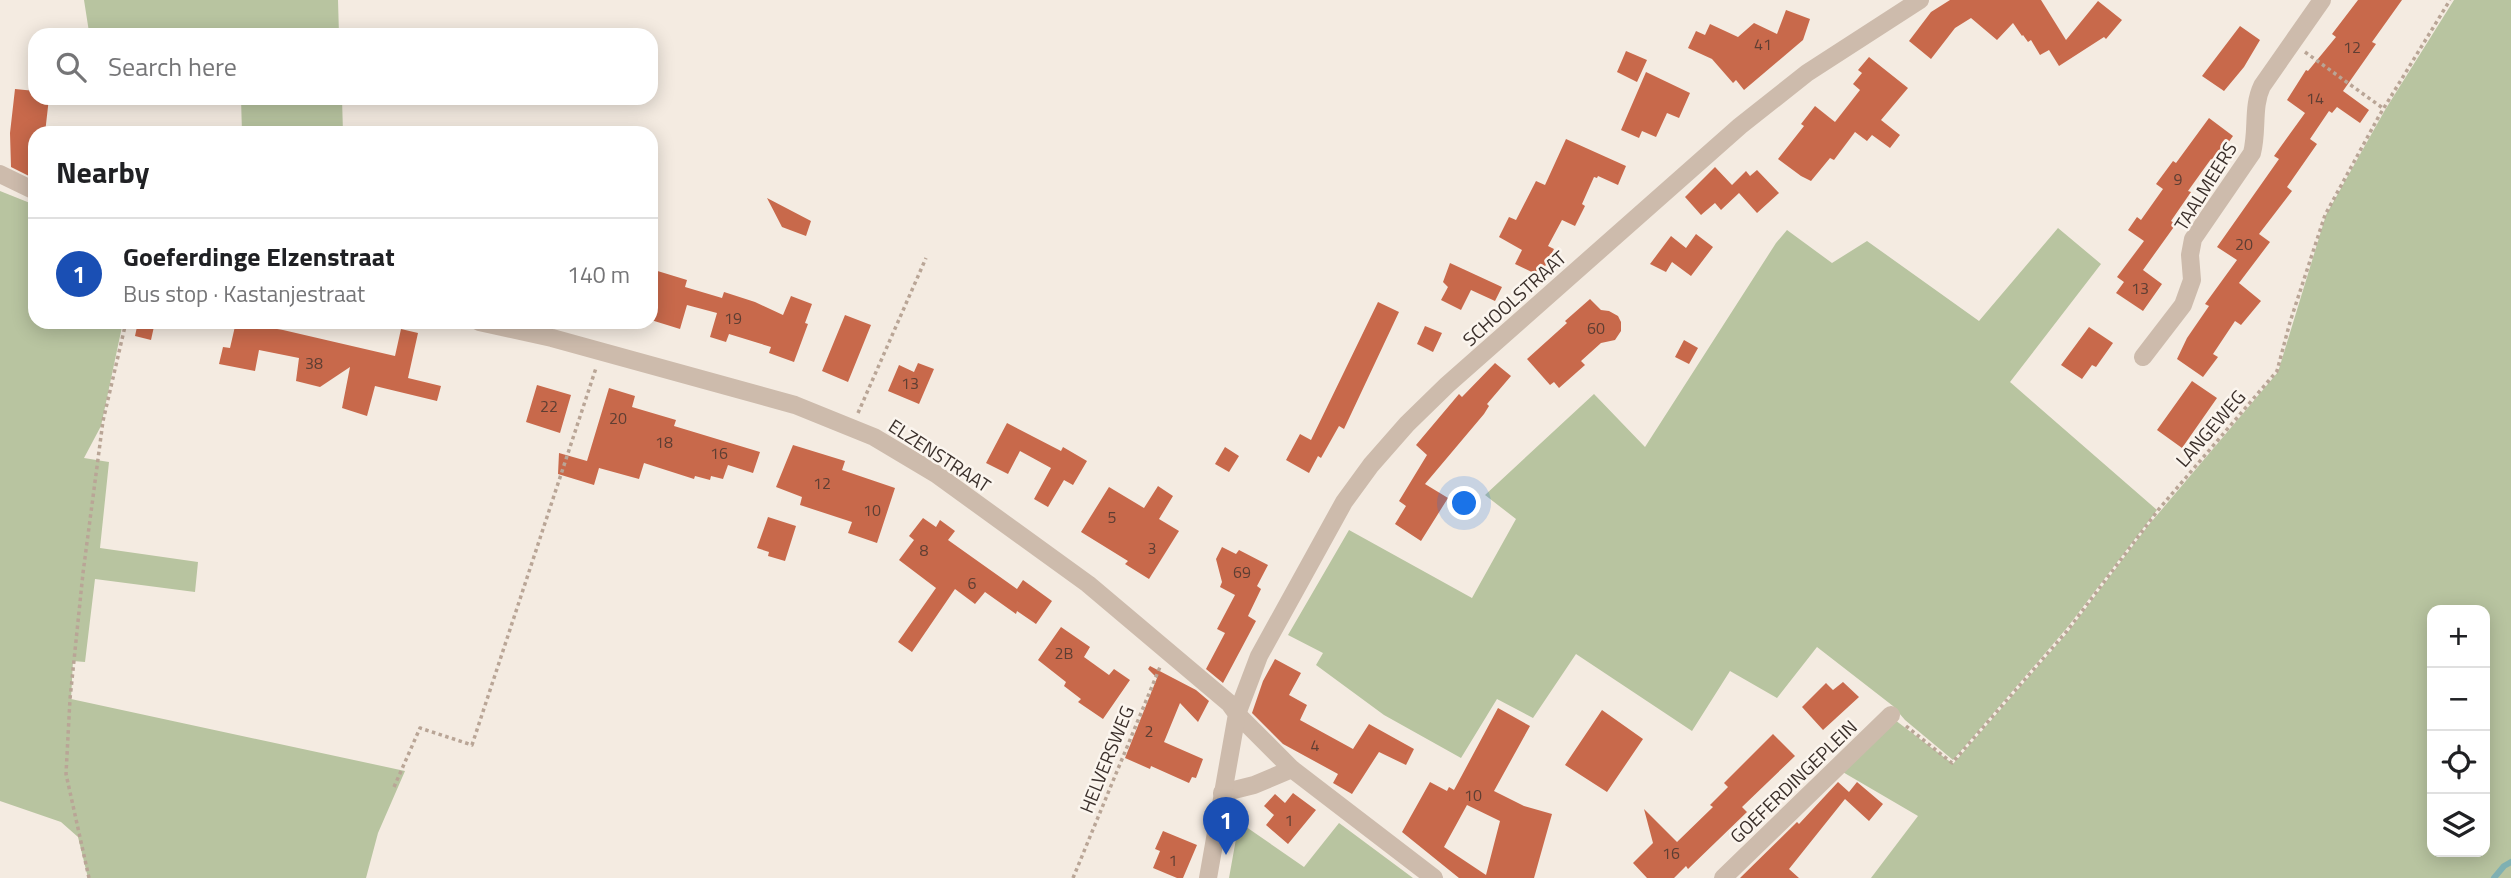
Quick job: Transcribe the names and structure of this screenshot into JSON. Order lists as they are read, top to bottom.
{
  "streets": {
    "street": [
      "TAALMEERS",
      "SCHOOLSTRAAT",
      "ELZENSTRAAT",
      "GOEFERDINGEPLEIN"
    ],
    "path": ["LANGEWEG", "HELVERSWEG"]
  },
  "crossings": [
    ["SCHOOLSTRAAT", "ELZENSTRAAT"],
    ["LANGEWEG", "GOEFERDINGEPLEIN"],
    ["ELZENSTRAAT", "HELVERSWEG"]
  ],
  "house_numbers": [
    "41",
    "12",
    "14",
    "9",
    "20",
    "13",
    "19",
    "60",
    "38",
    "13",
    "22",
    "20",
    "18",
    "16",
    "12",
    "10",
    "5",
    "3",
    "8",
    "69",
    "6",
    "2B",
    "2",
    "4",
    "10",
    "1",
    "16",
    "1"
  ],
  "page": {
    "search": "Search here",
    "heading": "Nearby",
    "list": [
      {
        "mark": "1",
        "name": "Goeferdinge Elzenstraat",
        "note": "Bus stop · Kastanjestraat",
        "value": "140 m"
      }
    ],
    "map_buttons": ["+", "−"],
    "pins": "1"
  }
}
